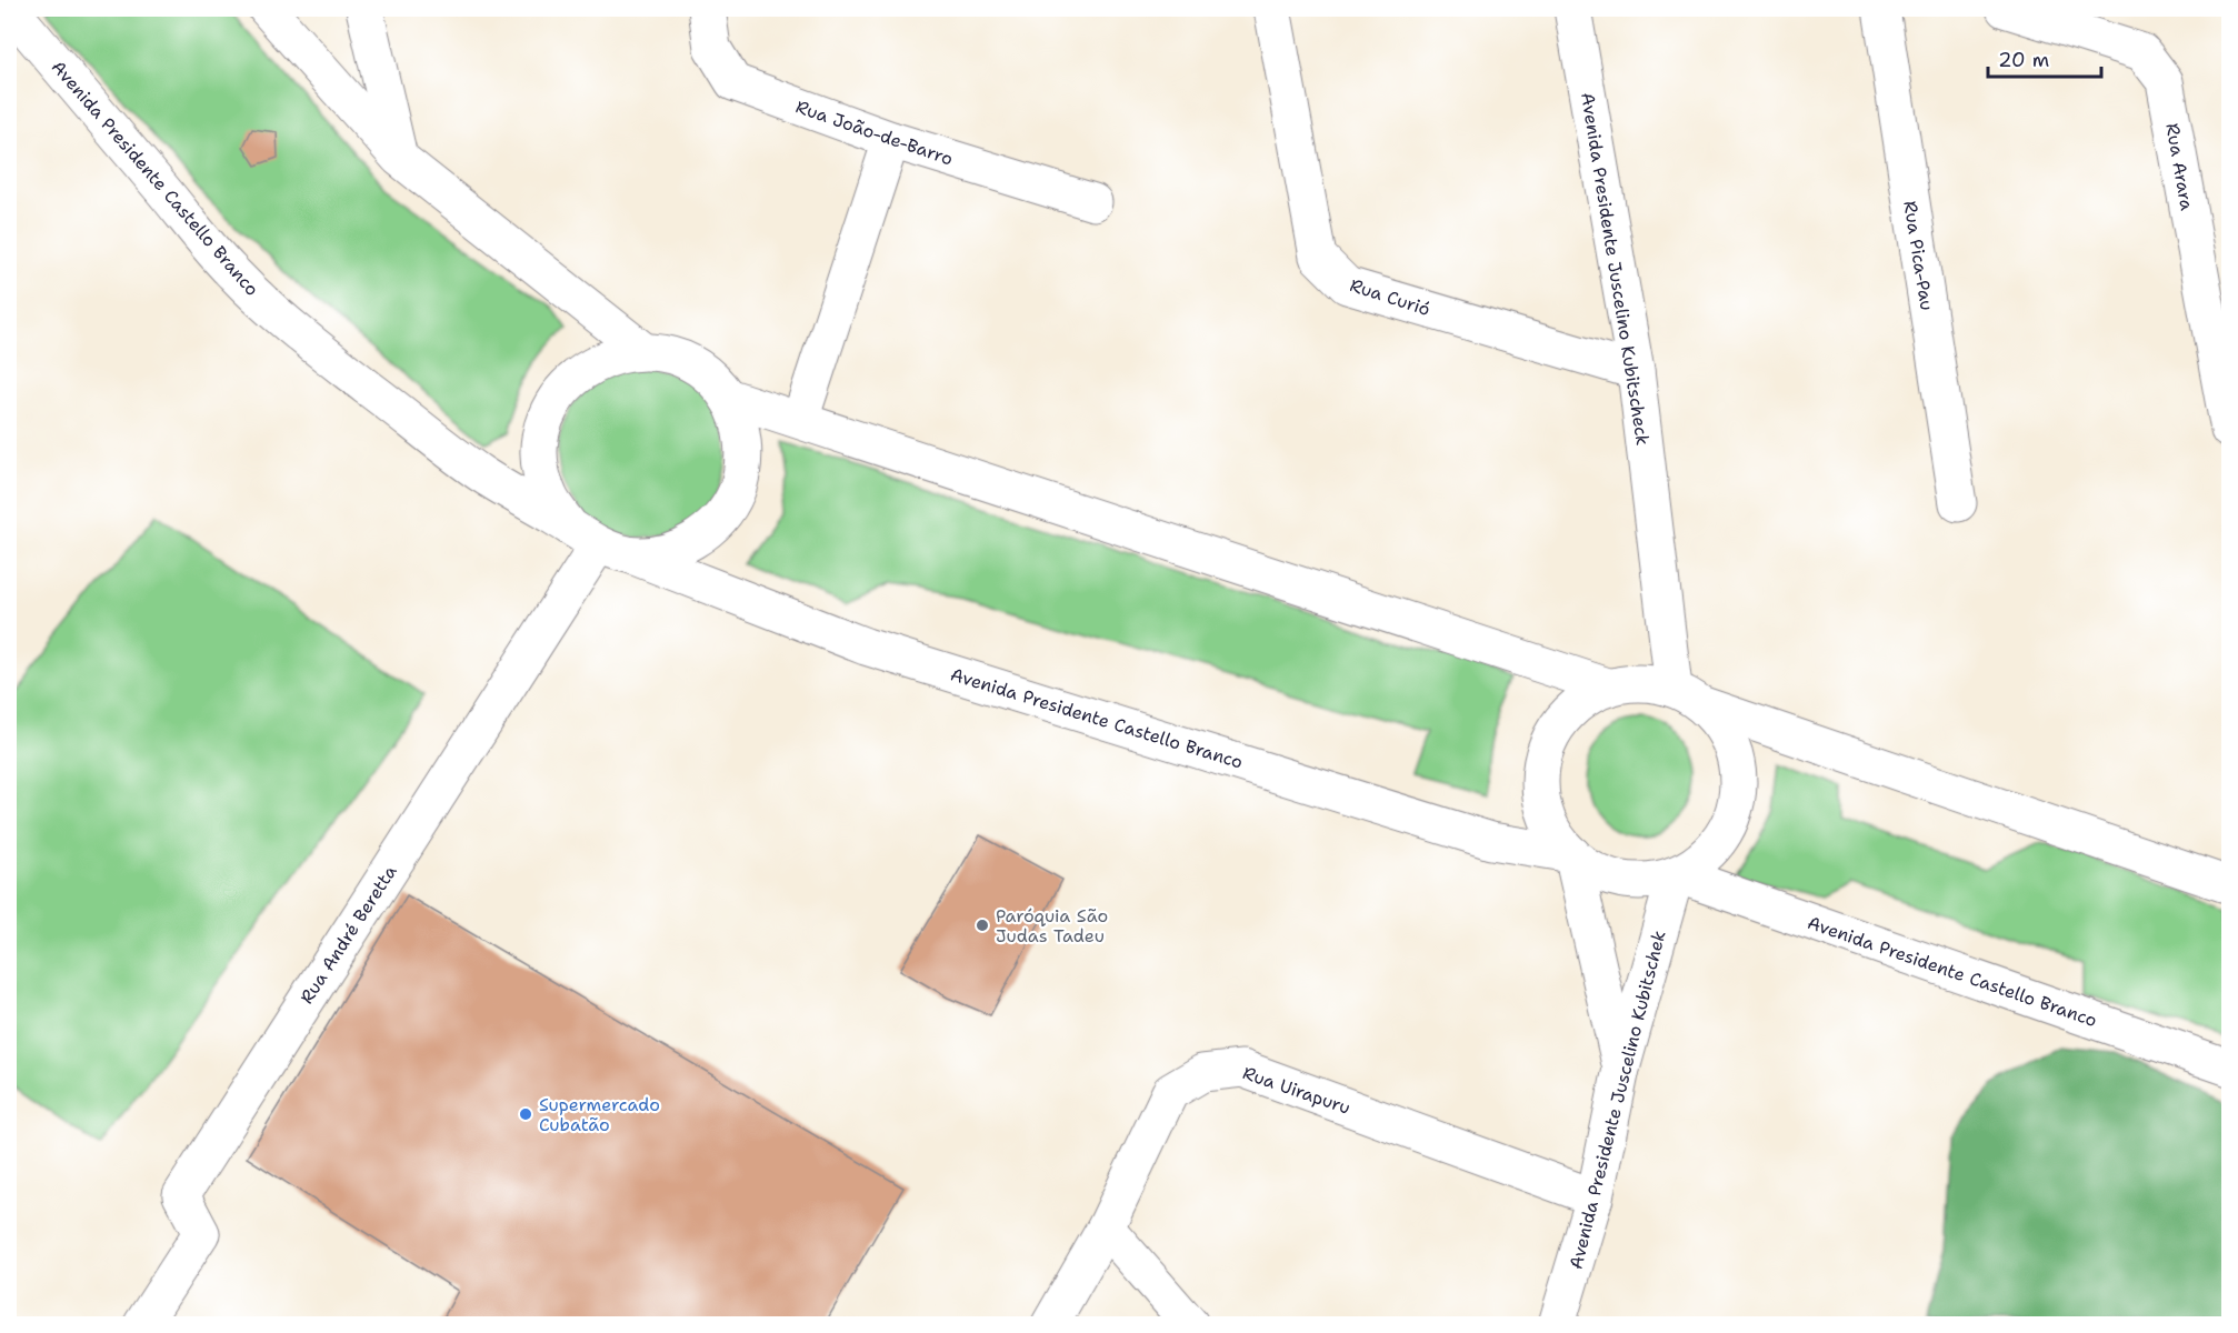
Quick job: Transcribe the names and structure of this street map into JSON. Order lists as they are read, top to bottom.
{
  "streets": {
    "street": [
      "Rua João-de-Barro",
      "Rua Arara",
      "Avenida Presidente Castello Branco",
      "Rua Pica-Pau",
      "Avenida Presidente Juscelino Kubitscheck",
      "Rua Curió",
      "Rua André Beretta",
      "Rua Uirapuru",
      "Avenida Presidente Juscelino Kubitschek"
    ]
  },
  "crossings": [
    ["Avenida Presidente Castello Branco", "Avenida Presidente Juscelino Kubitscheck"],
    ["Avenida Presidente Castello Branco", "Rua André Beretta"],
    ["Avenida Presidente Castello Branco", "Avenida Presidente Juscelino Kubitschek"],
    ["Avenida Presidente Juscelino Kubitscheck", "Rua Curió"],
    ["Avenida Presidente Juscelino Kubitscheck", "Avenida Presidente Juscelino Kubitschek"],
    ["Rua Uirapuru", "Avenida Presidente Juscelino Kubitschek"]
  ],
  "places": ["Paróquia São Judas Tadeu", "Supermercado Cubatão"],
  "scale_bar": "20 m"
}
